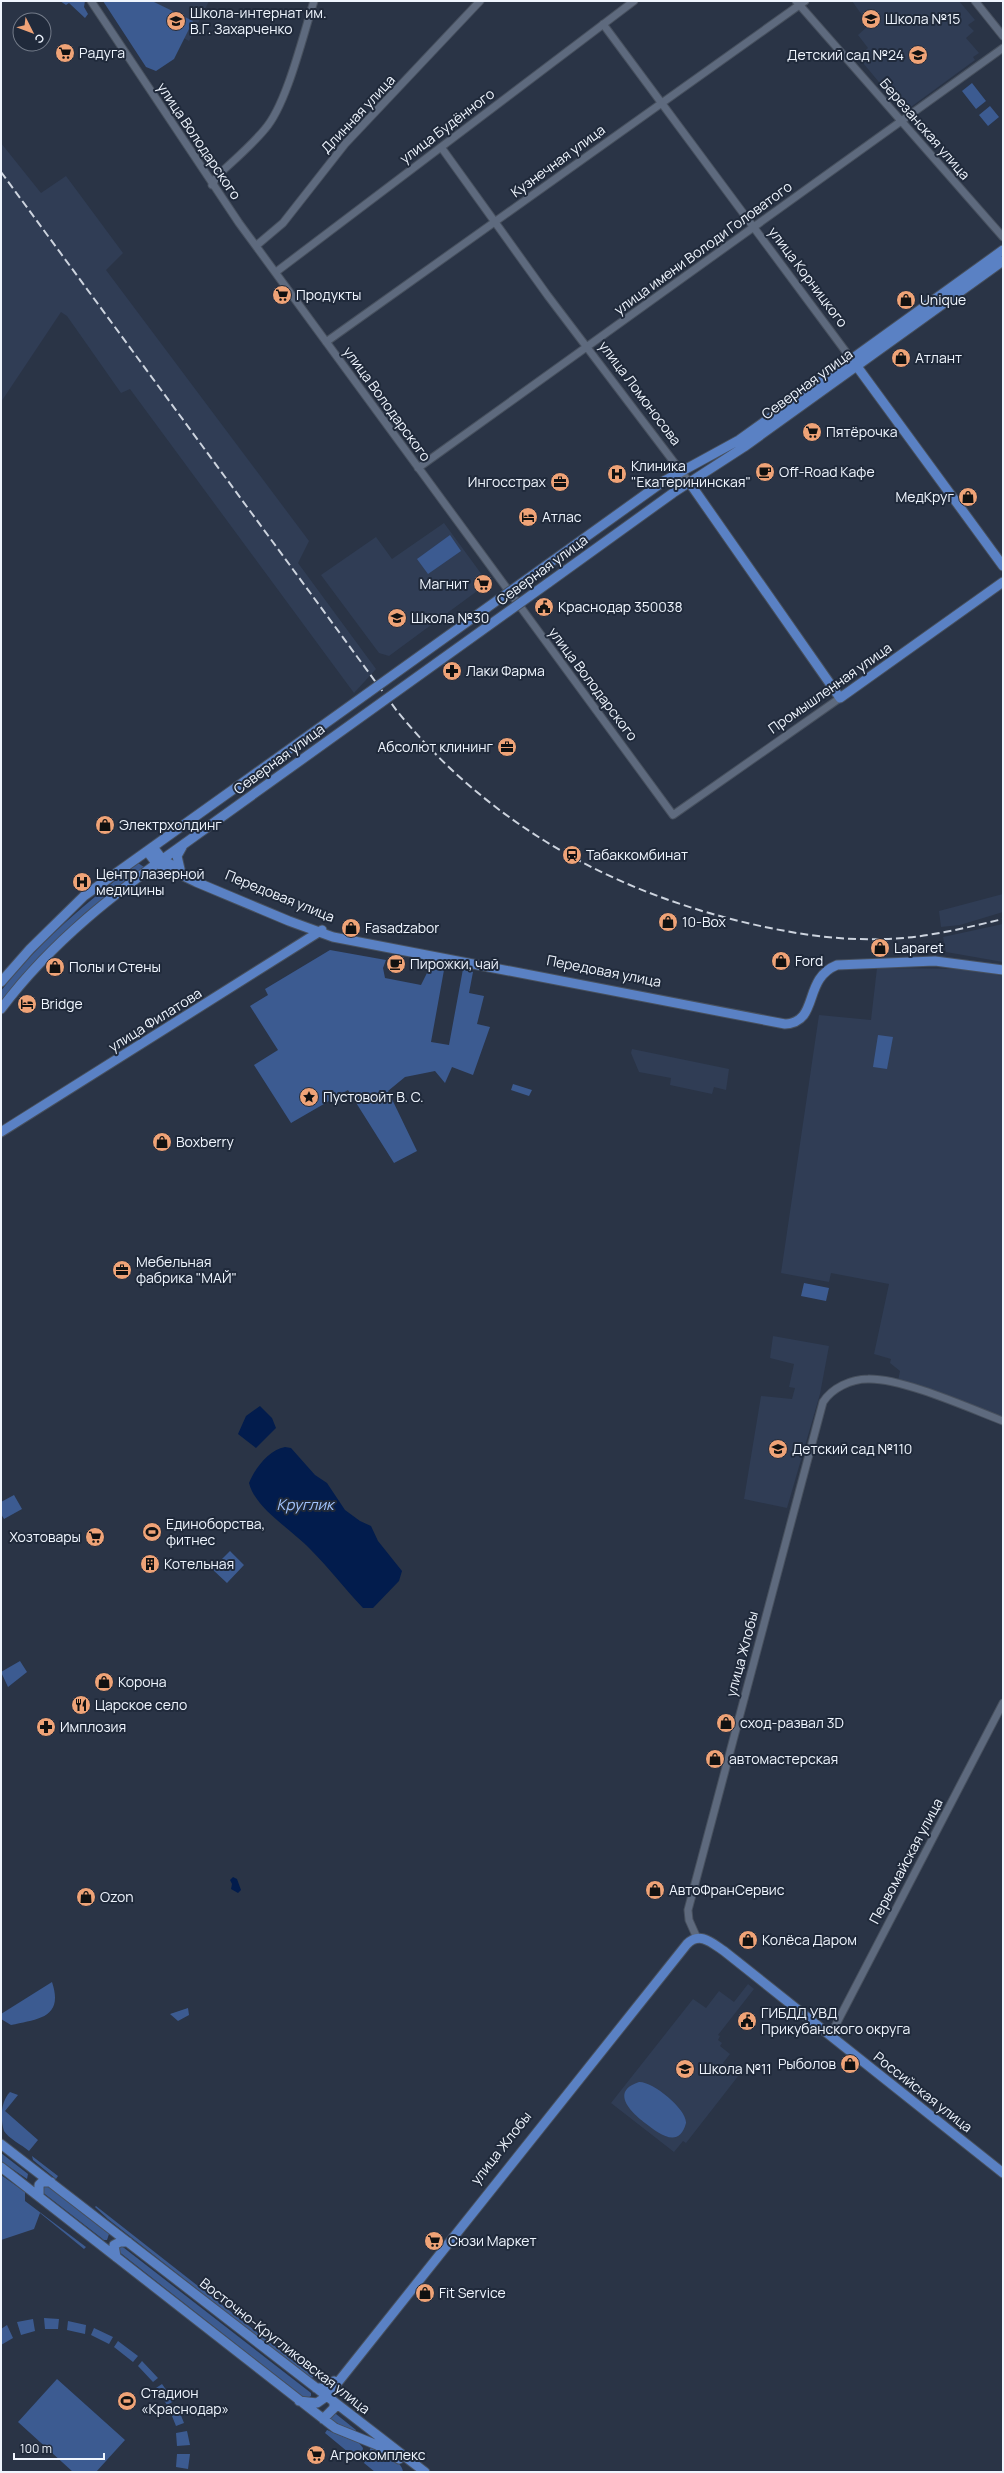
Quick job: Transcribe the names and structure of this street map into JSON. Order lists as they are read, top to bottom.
{
  "streets": {
    "main road": [
      "улица Корницкого",
      "Северная улица",
      "улица Ломоносова",
      "Промышленная улица",
      "Передовая улица",
      "улица Филатова",
      "улица Жлобы",
      "Российская улица",
      "Восточно-Кругликовская улица"
    ],
    "street": [
      "Длинная улица",
      "улица Будённого",
      "Березанская улица",
      "улица Володарского",
      "Кузнечная улица",
      "улица имени Володи Головатого",
      "Первомайская улица"
    ]
  },
  "crossings": [
    ["Длинная улица", "улица Володарского"],
    ["улица Будённого", "улица Володарского"],
    ["улица Будённого", "улица Корницкого"],
    ["улица Будённого", "улица Ломоносова"],
    ["Березанская улица", "Кузнечная улица"],
    ["Березанская улица", "улица имени Володи Головатого"],
    ["улица Володарского", "Кузнечная улица"],
    ["улица Володарского", "улица имени Володи Головатого"],
    ["улица Володарского", "Промышленная улица"],
    ["Кузнечная улица", "улица Корницкого"],
    ["Кузнечная улица", "улица Ломоносова"],
    ["улица имени Володи Головатого", "улица Корницкого"],
    ["улица имени Володи Головатого", "улица Ломоносова"],
    ["улица Корницкого", "Северная улица"],
    ["Северная улица", "улица Ломоносова"],
    ["Северная улица", "Передовая улица"],
    ["улица Ломоносова", "Промышленная улица"],
    ["Передовая улица", "улица Филатова"],
    ["улица Жлобы", "Российская улица"],
    ["улица Жлобы", "Восточно-Кругликовская улица"],
    ["Первомайская улица", "Российская улица"]
  ],
  "water": ["Круглик"],
  "places": {
    "school or university": [
      "Школа №15",
      "Школа-интернат им. В.Г. Захарченко",
      "Детский сад №24",
      "Школа №30",
      "Детский сад №110",
      "Школа №11"
    ],
    "supermarket": [
      "Радуга",
      "Продукты",
      "Пятёрочка",
      "Магнит",
      "Хозтовары",
      "Сюзи Маркет",
      "Агрокомплекс"
    ],
    "shop": [
      "Unique",
      "Атлант",
      "МедКруг",
      "Электрхолдинг",
      "10-Box",
      "Fasadzabor",
      "Laparet",
      "Ford",
      "Полы и Стены",
      "Boxberry",
      "Корона",
      "сход-развал 3D",
      "автомастерская",
      "АвтоФранСервис",
      "Ozon",
      "Колёса Даром",
      "Рыболов",
      "Fit Service"
    ],
    "cafe": ["Off-Road Кафе", "Пирожки, чай"],
    "hospital": ["Клиника \"Екатерининская\"", "Центр лазерной медицины"],
    "office": ["Ингосстрах", "Абсолют клининг", "Мебельная фабрика \"МАЙ\""],
    "hotel": ["Атлас", "Bridge"],
    "public building": ["Краснодар 350038", "ГИБДД УВД Прикубанского округа"],
    "pharmacy": ["Лаки Фарма", "Имплозия"],
    "station": ["Табаккомбинат"],
    "place": ["Пустовойт В. С."],
    "sports": ["Единоборства, фитнес", "Стадион «Краснодар»"],
    "building": ["Котельная"],
    "restaurant": ["Царское село"]
  },
  "scale_bar": "100 m",
  "north": "bottom right"
}
